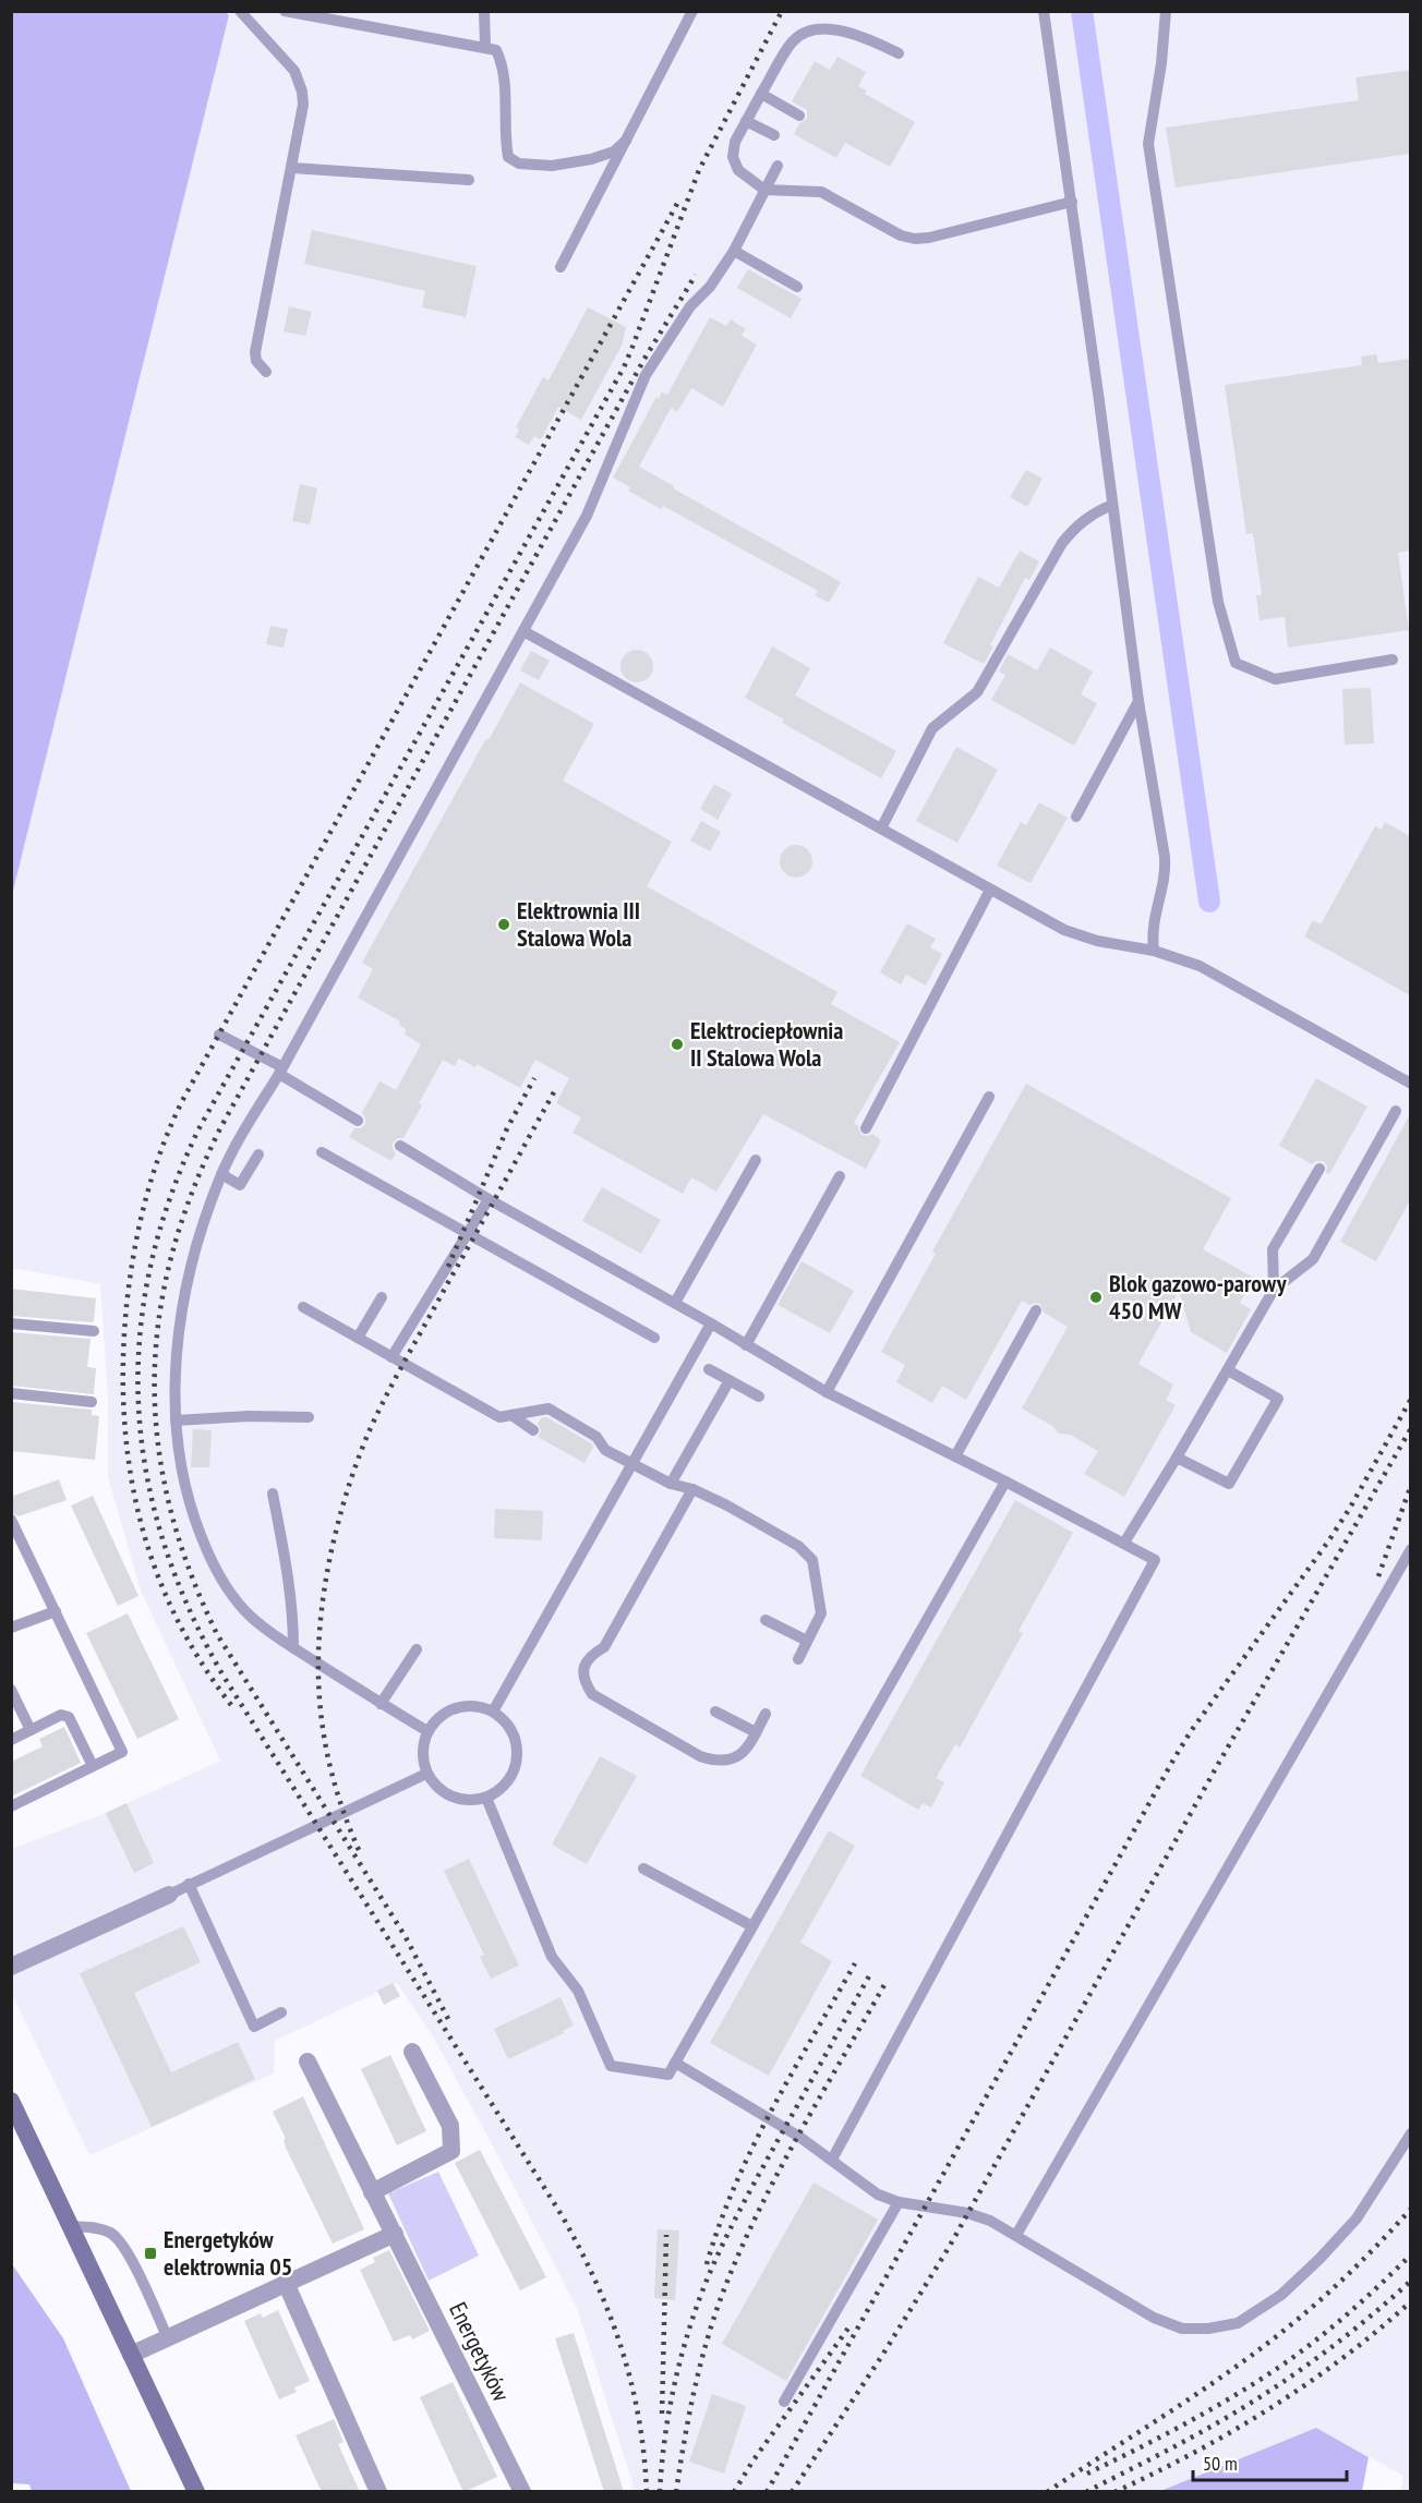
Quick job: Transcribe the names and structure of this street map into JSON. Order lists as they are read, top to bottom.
{
  "streets": {
    "street": ["Energetyków"]
  },
  "places": {
    "other": ["Elektrownia III Stalowa Wola", "Elektrociepłownia II Stalowa Wola", "Blok gazowo-parowy 450 MW"],
    "transit": ["Energetyków elektrownia 05"]
  },
  "scale_bar": "50 m"
}
